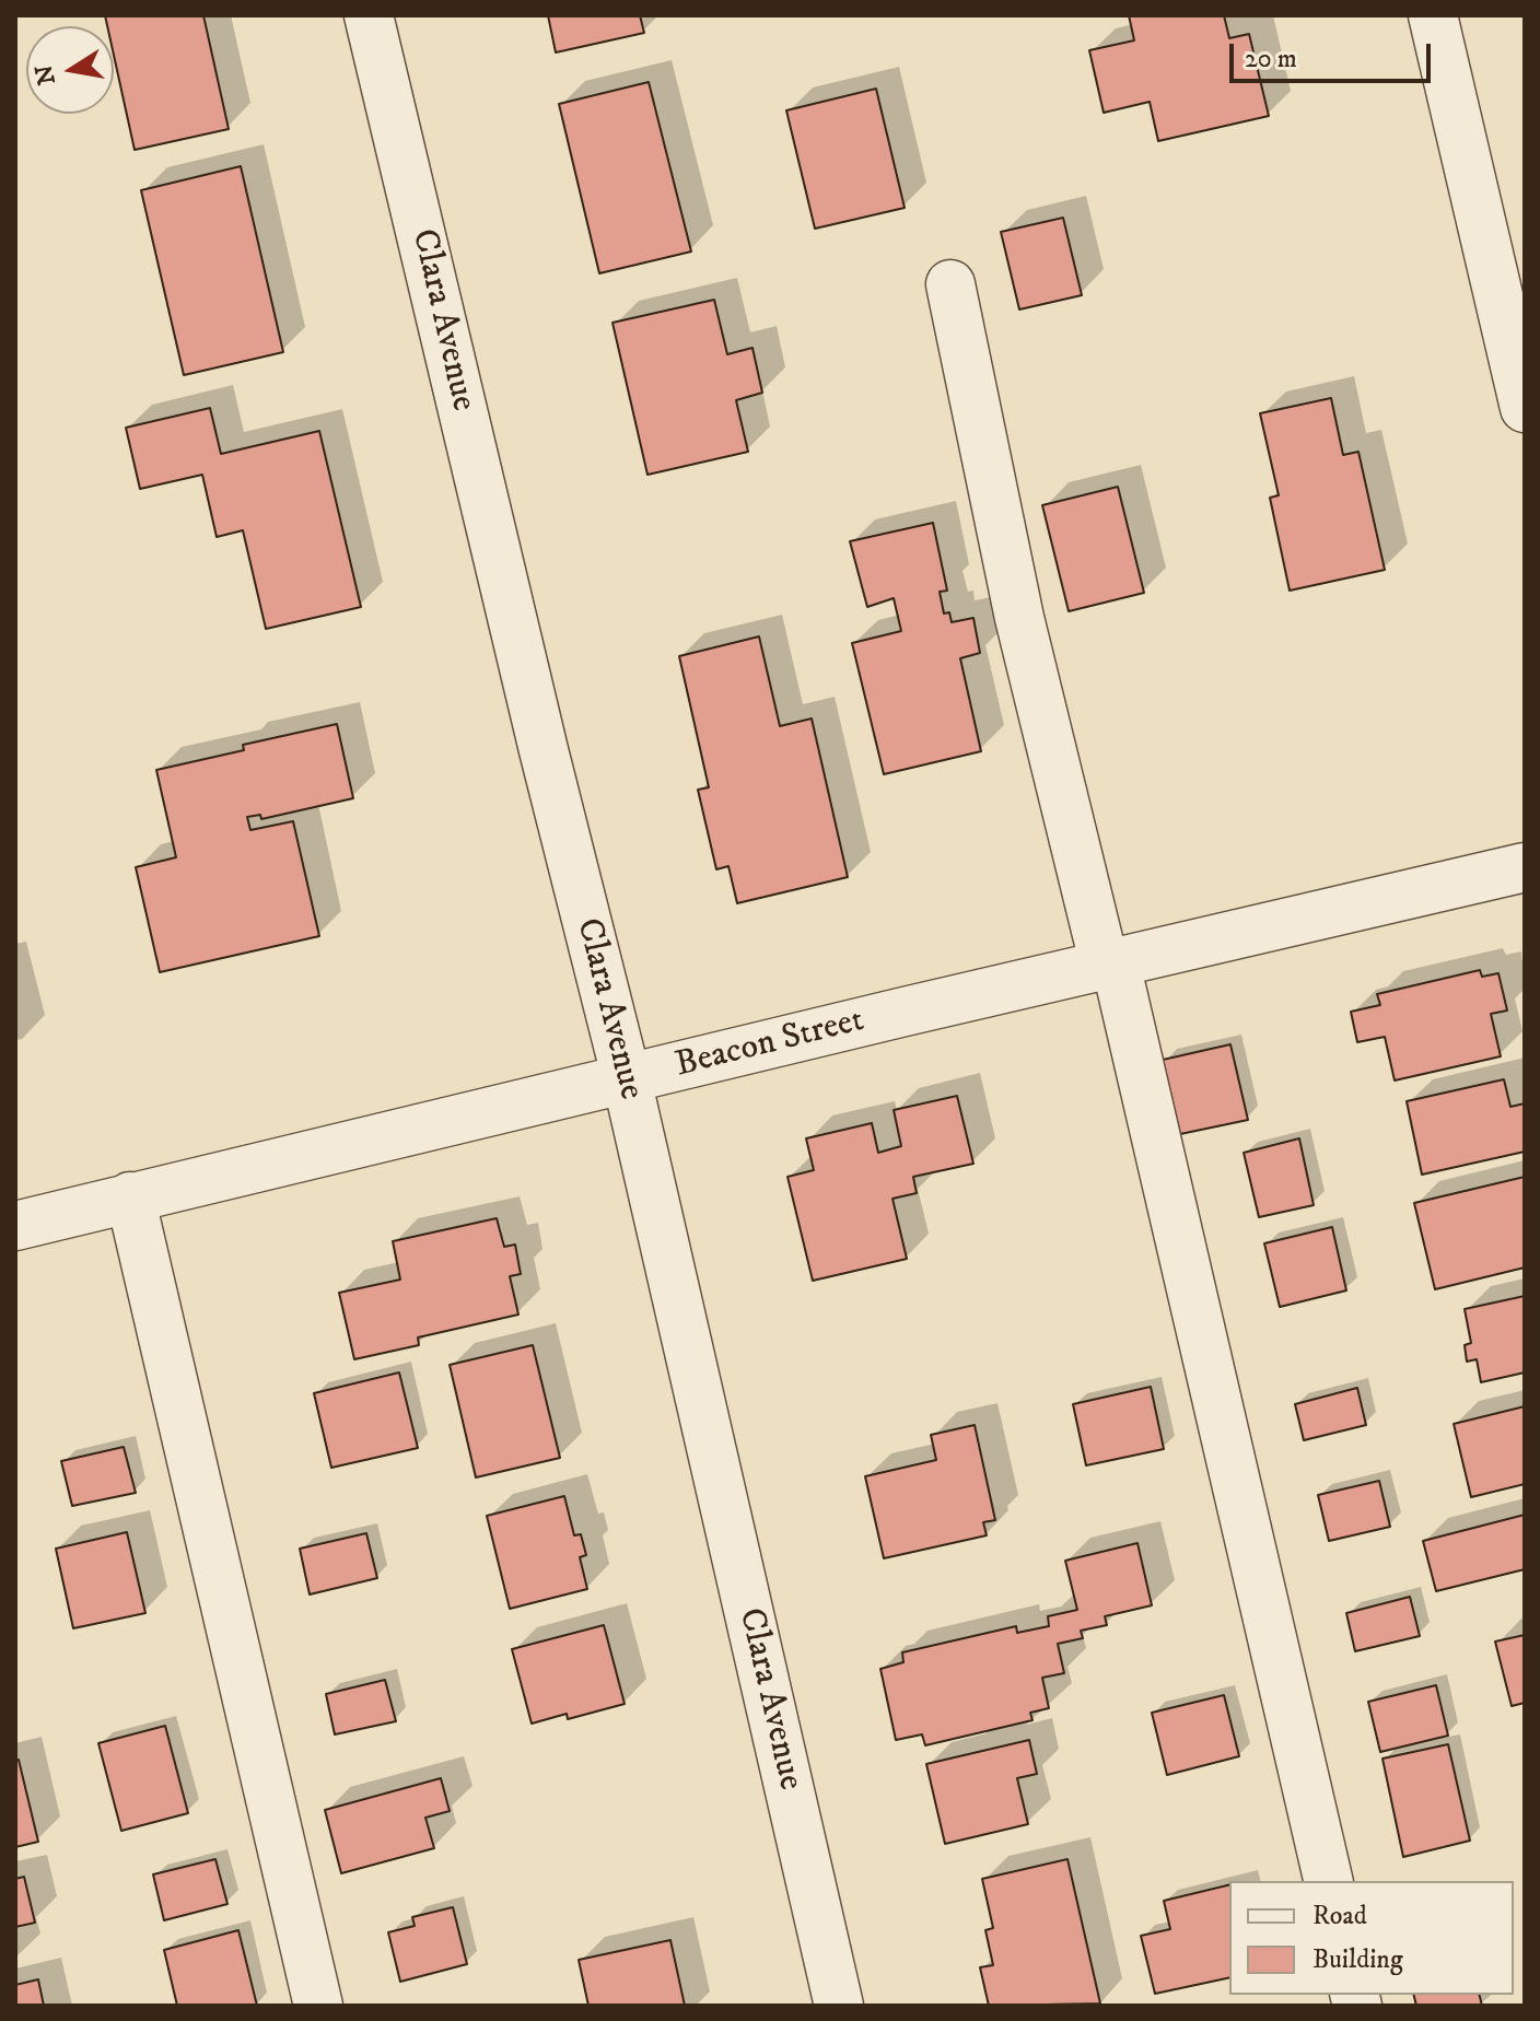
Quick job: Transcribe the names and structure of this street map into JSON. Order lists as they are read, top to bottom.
{
  "streets": {
    "street": ["Clara Avenue", "Beacon Street"]
  },
  "crossings": [
    ["Clara Avenue", "Beacon Street"]
  ],
  "legend": ["Road", "Building"],
  "scale_bar": "20 m",
  "north": "left"
}
